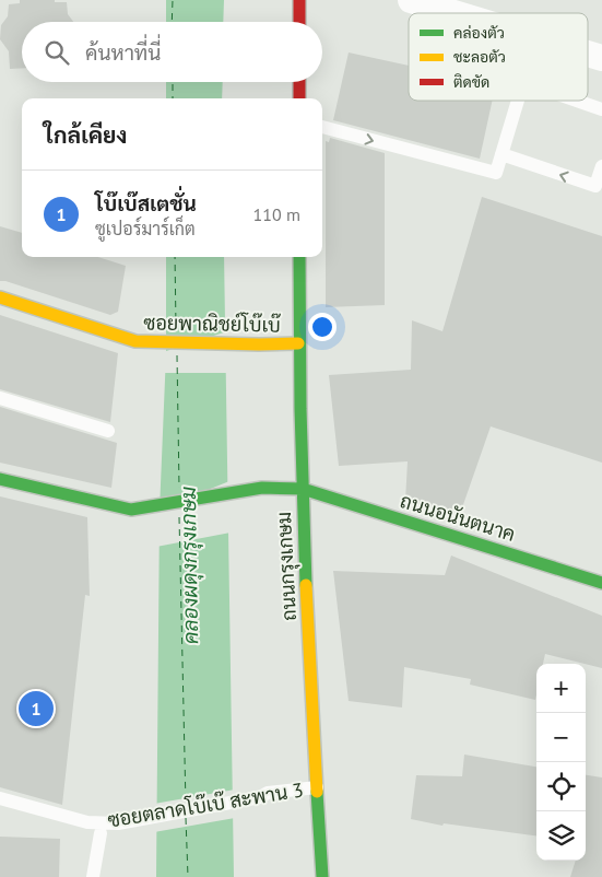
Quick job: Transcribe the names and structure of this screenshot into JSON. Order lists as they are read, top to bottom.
{
  "streets": {
    "street": ["ซอยพาณิชย์โบ๊เบ๊", "ถนนอนันตนาค", "ถนนกรุงเกษม"],
    "lane": ["ซอยตลาดโบ๊เบ๊ สะพาน 3"]
  },
  "crossings": [
    ["ซอยพาณิชย์โบ๊เบ๊", "ถนนกรุงเกษม"],
    ["ถนนอนันตนาค", "ถนนกรุงเกษม"],
    ["ถนนกรุงเกษม", "ซอยตลาดโบ๊เบ๊ สะพาน 3"]
  ],
  "water": ["คลองผดุงกรุงเกษม"],
  "legend": ["คล่องตัว", "ชะลอตัว", "ติดขัด"],
  "page": {
    "search": "ค้นหาที่นี่",
    "heading": "ใกล้เคียง",
    "list": [
      {
        "mark": "1",
        "name": "โบ๊เบ๊สเตชั่น",
        "note": "ซูเปอร์มาร์เก็ต",
        "value": "110 m"
      }
    ],
    "map_buttons": ["+", "−"],
    "pins": "1"
  }
}
